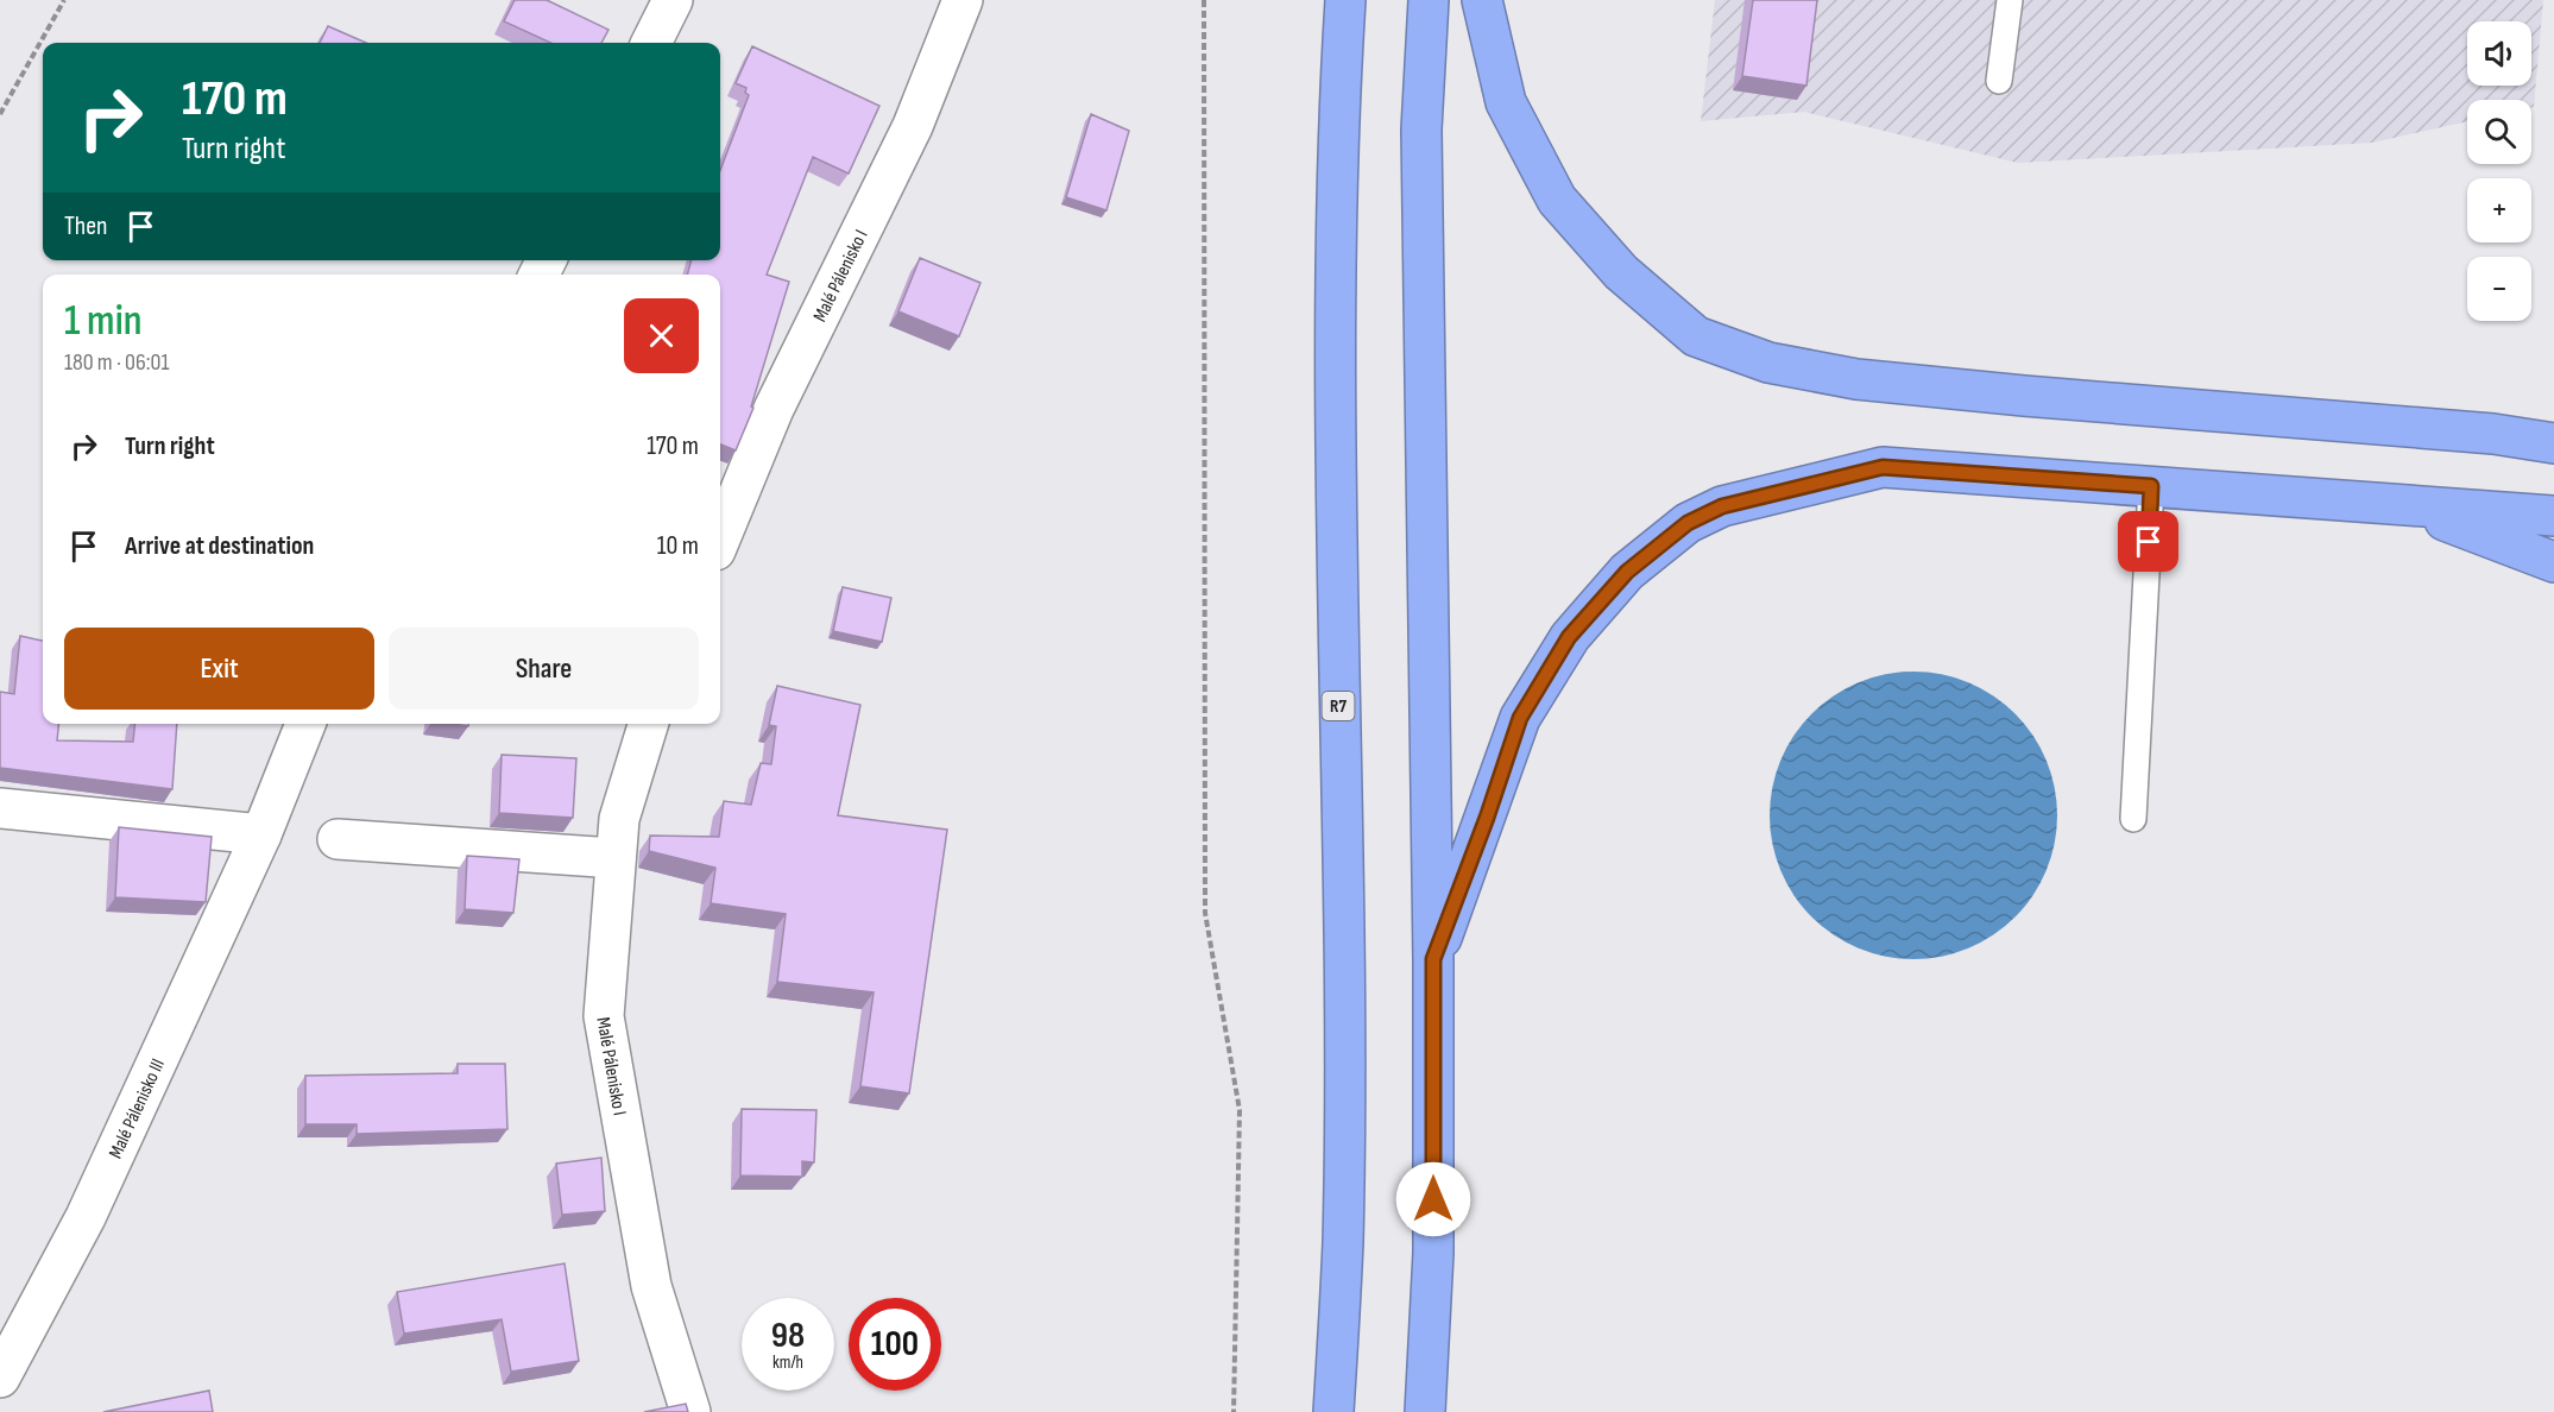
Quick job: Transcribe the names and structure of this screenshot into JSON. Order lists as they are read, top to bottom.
{
  "streets": {
    "highway": ["R7"],
    "street": ["Malé Pálenisko I", "Malé Pálenisko III"]
  },
  "page": {
    "map_buttons": ["+", "−"],
    "turn": ["170 m", "Turn right"],
    "then": "Then",
    "heading": ["1 min", "180 m · 06:01"],
    "list": [
      {
        "name": "Turn right",
        "value": "170 m"
      },
      {
        "name": "Arrive at destination",
        "value": "10 m"
      }
    ],
    "buttons": ["Exit", "Share"],
    "speed": "98 km/h",
    "limit": "100"
  }
}
